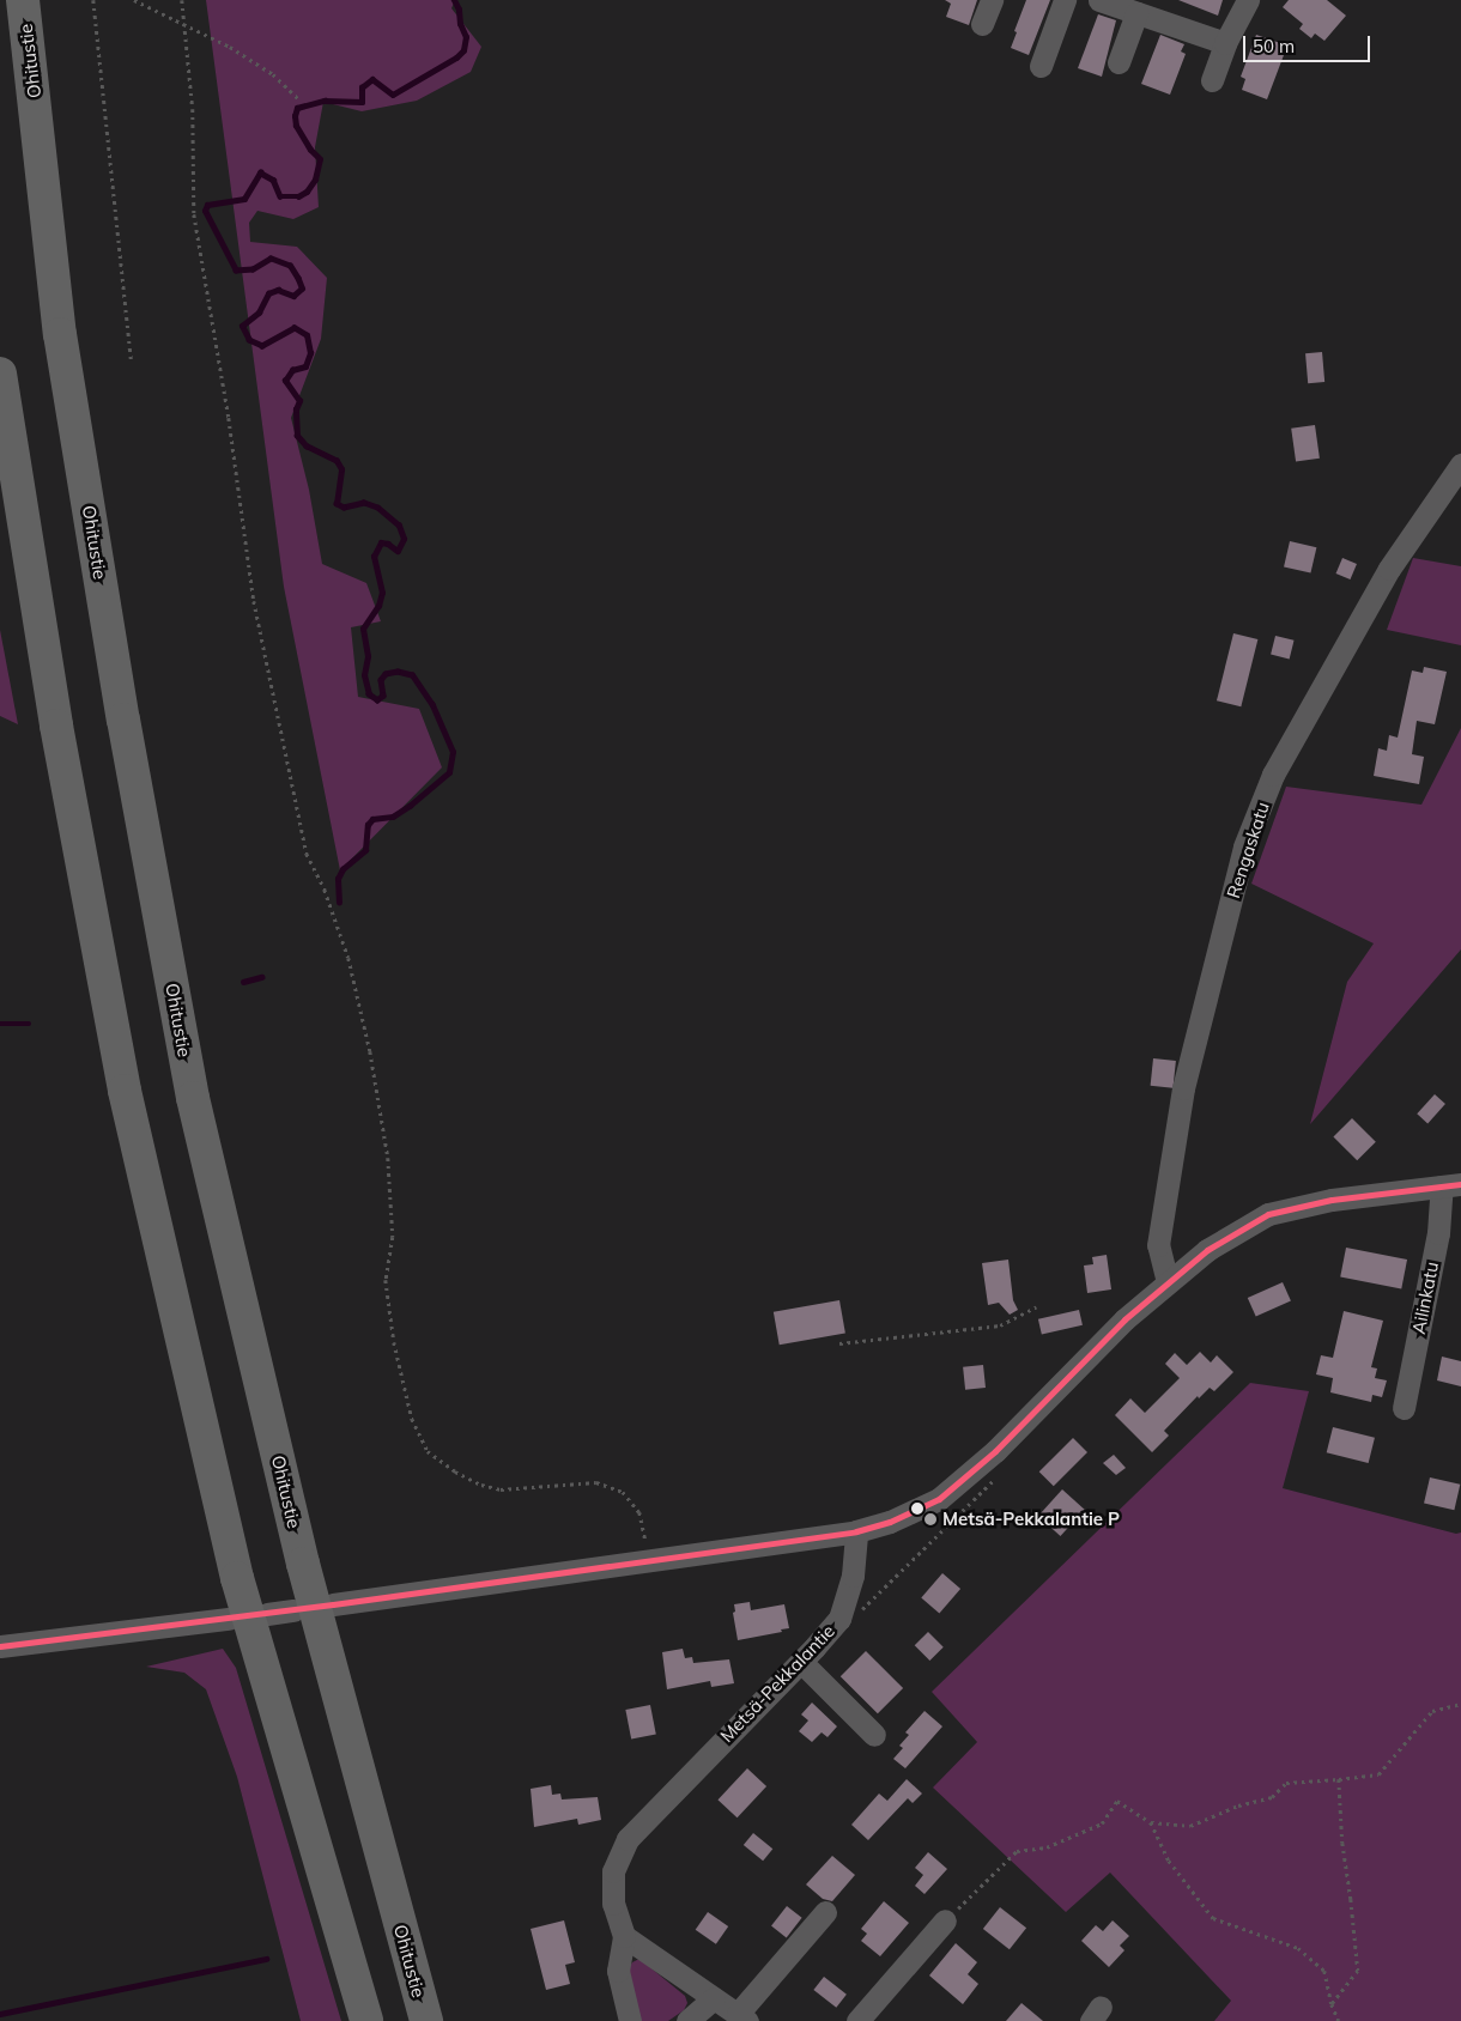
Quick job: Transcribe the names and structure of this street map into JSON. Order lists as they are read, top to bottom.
{
  "streets": {
    "highway": ["Ohitustie"],
    "street": ["Rengaskatu", "Ailinkatu", "Metsä-Pekkalantie"]
  },
  "places": ["Metsä-Pekkalantie P"],
  "scale_bar": "50 m"
}
